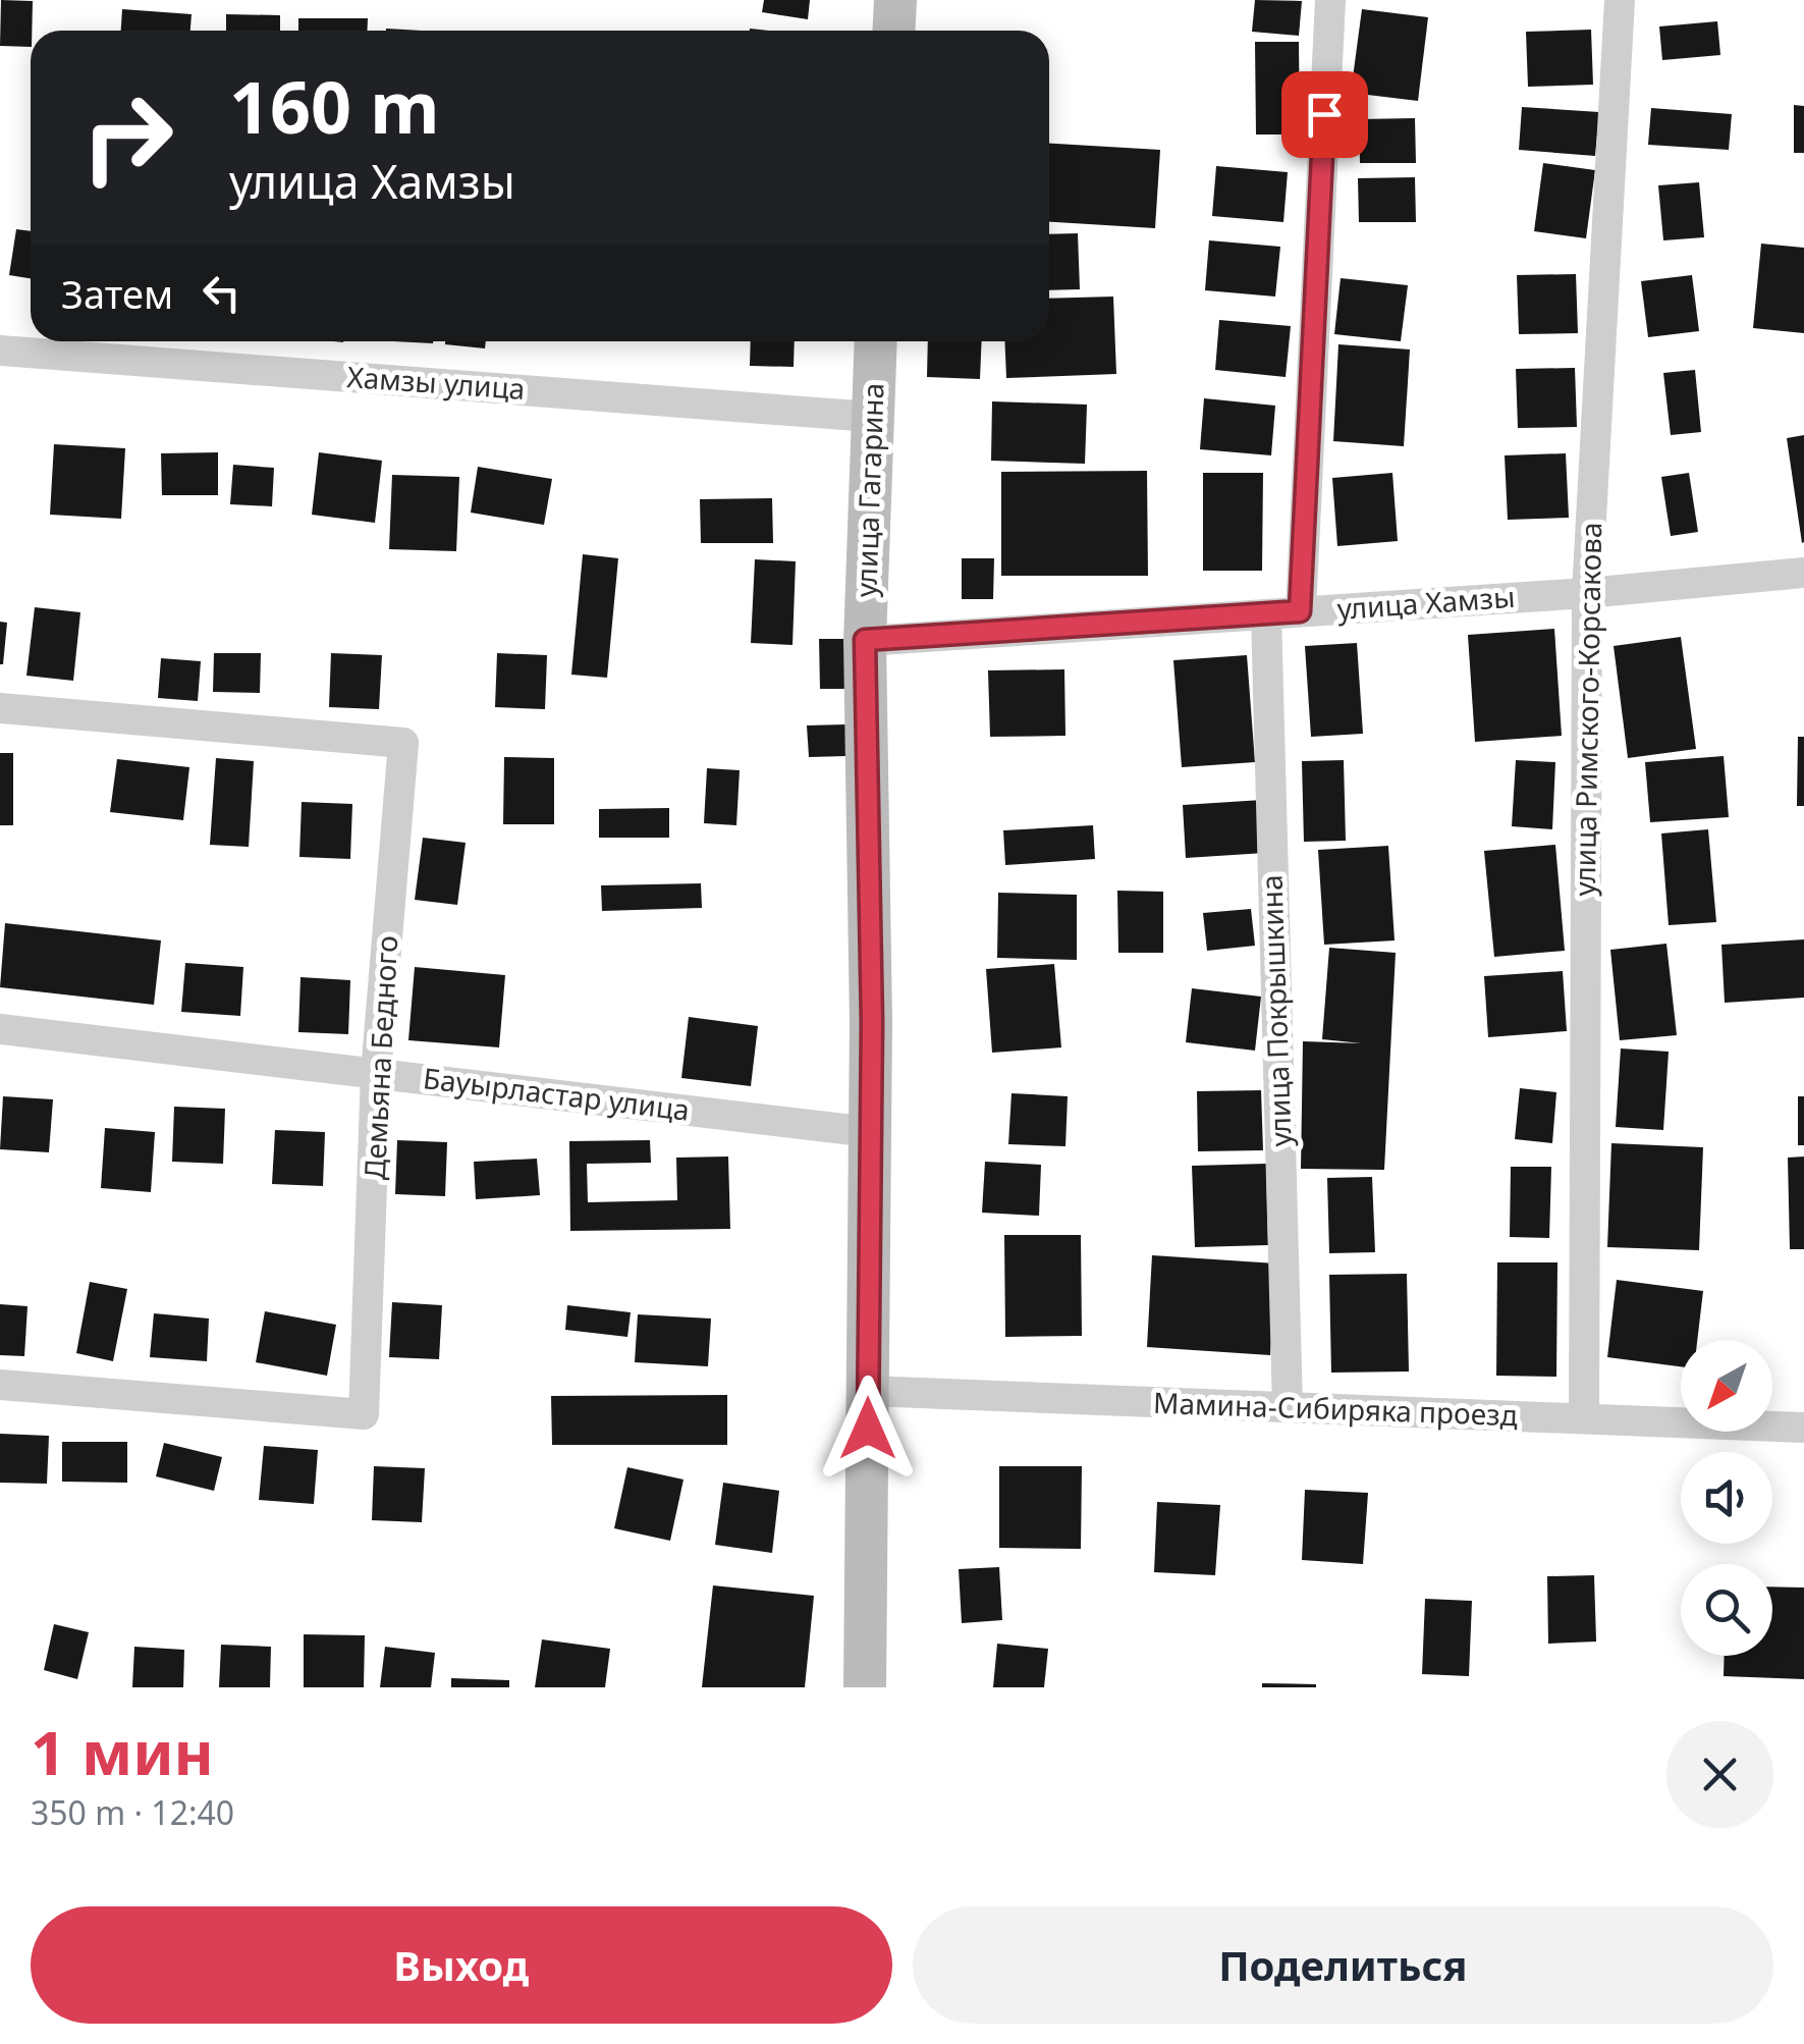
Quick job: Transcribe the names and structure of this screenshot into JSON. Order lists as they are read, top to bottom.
{
  "streets": {
    "main road": ["улица Гагарина"],
    "street": [
      "Хамзы улица",
      "улица Хамзы",
      "улица Римского-Корсакова",
      "улица Покрышкина",
      "Демьяна Бедного",
      "Бауырластар улица",
      "Мамина-Сибиряка проезд"
    ]
  },
  "crossings": [
    ["Хамзы улица", "улица Гагарина"],
    ["улица Гагарина", "улица Хамзы"],
    ["улица Гагарина", "Бауырластар улица"],
    ["улица Гагарина", "Мамина-Сибиряка проезд"],
    ["улица Хамзы", "улица Римского-Корсакова"],
    ["улица Хамзы", "улица Покрышкина"],
    ["улица Римского-Корсакова", "Мамина-Сибиряка проезд"],
    ["улица Покрышкина", "Мамина-Сибиряка проезд"],
    ["Демьяна Бедного", "Бауырластар улица"]
  ],
  "north": "bottom left",
  "page": {
    "turn": ["160 m", "улица Хамзы"],
    "then": "Затем",
    "heading": ["1 мин", "350 m · 12:40"],
    "buttons": ["Выход", "Поделиться"]
  }
}
